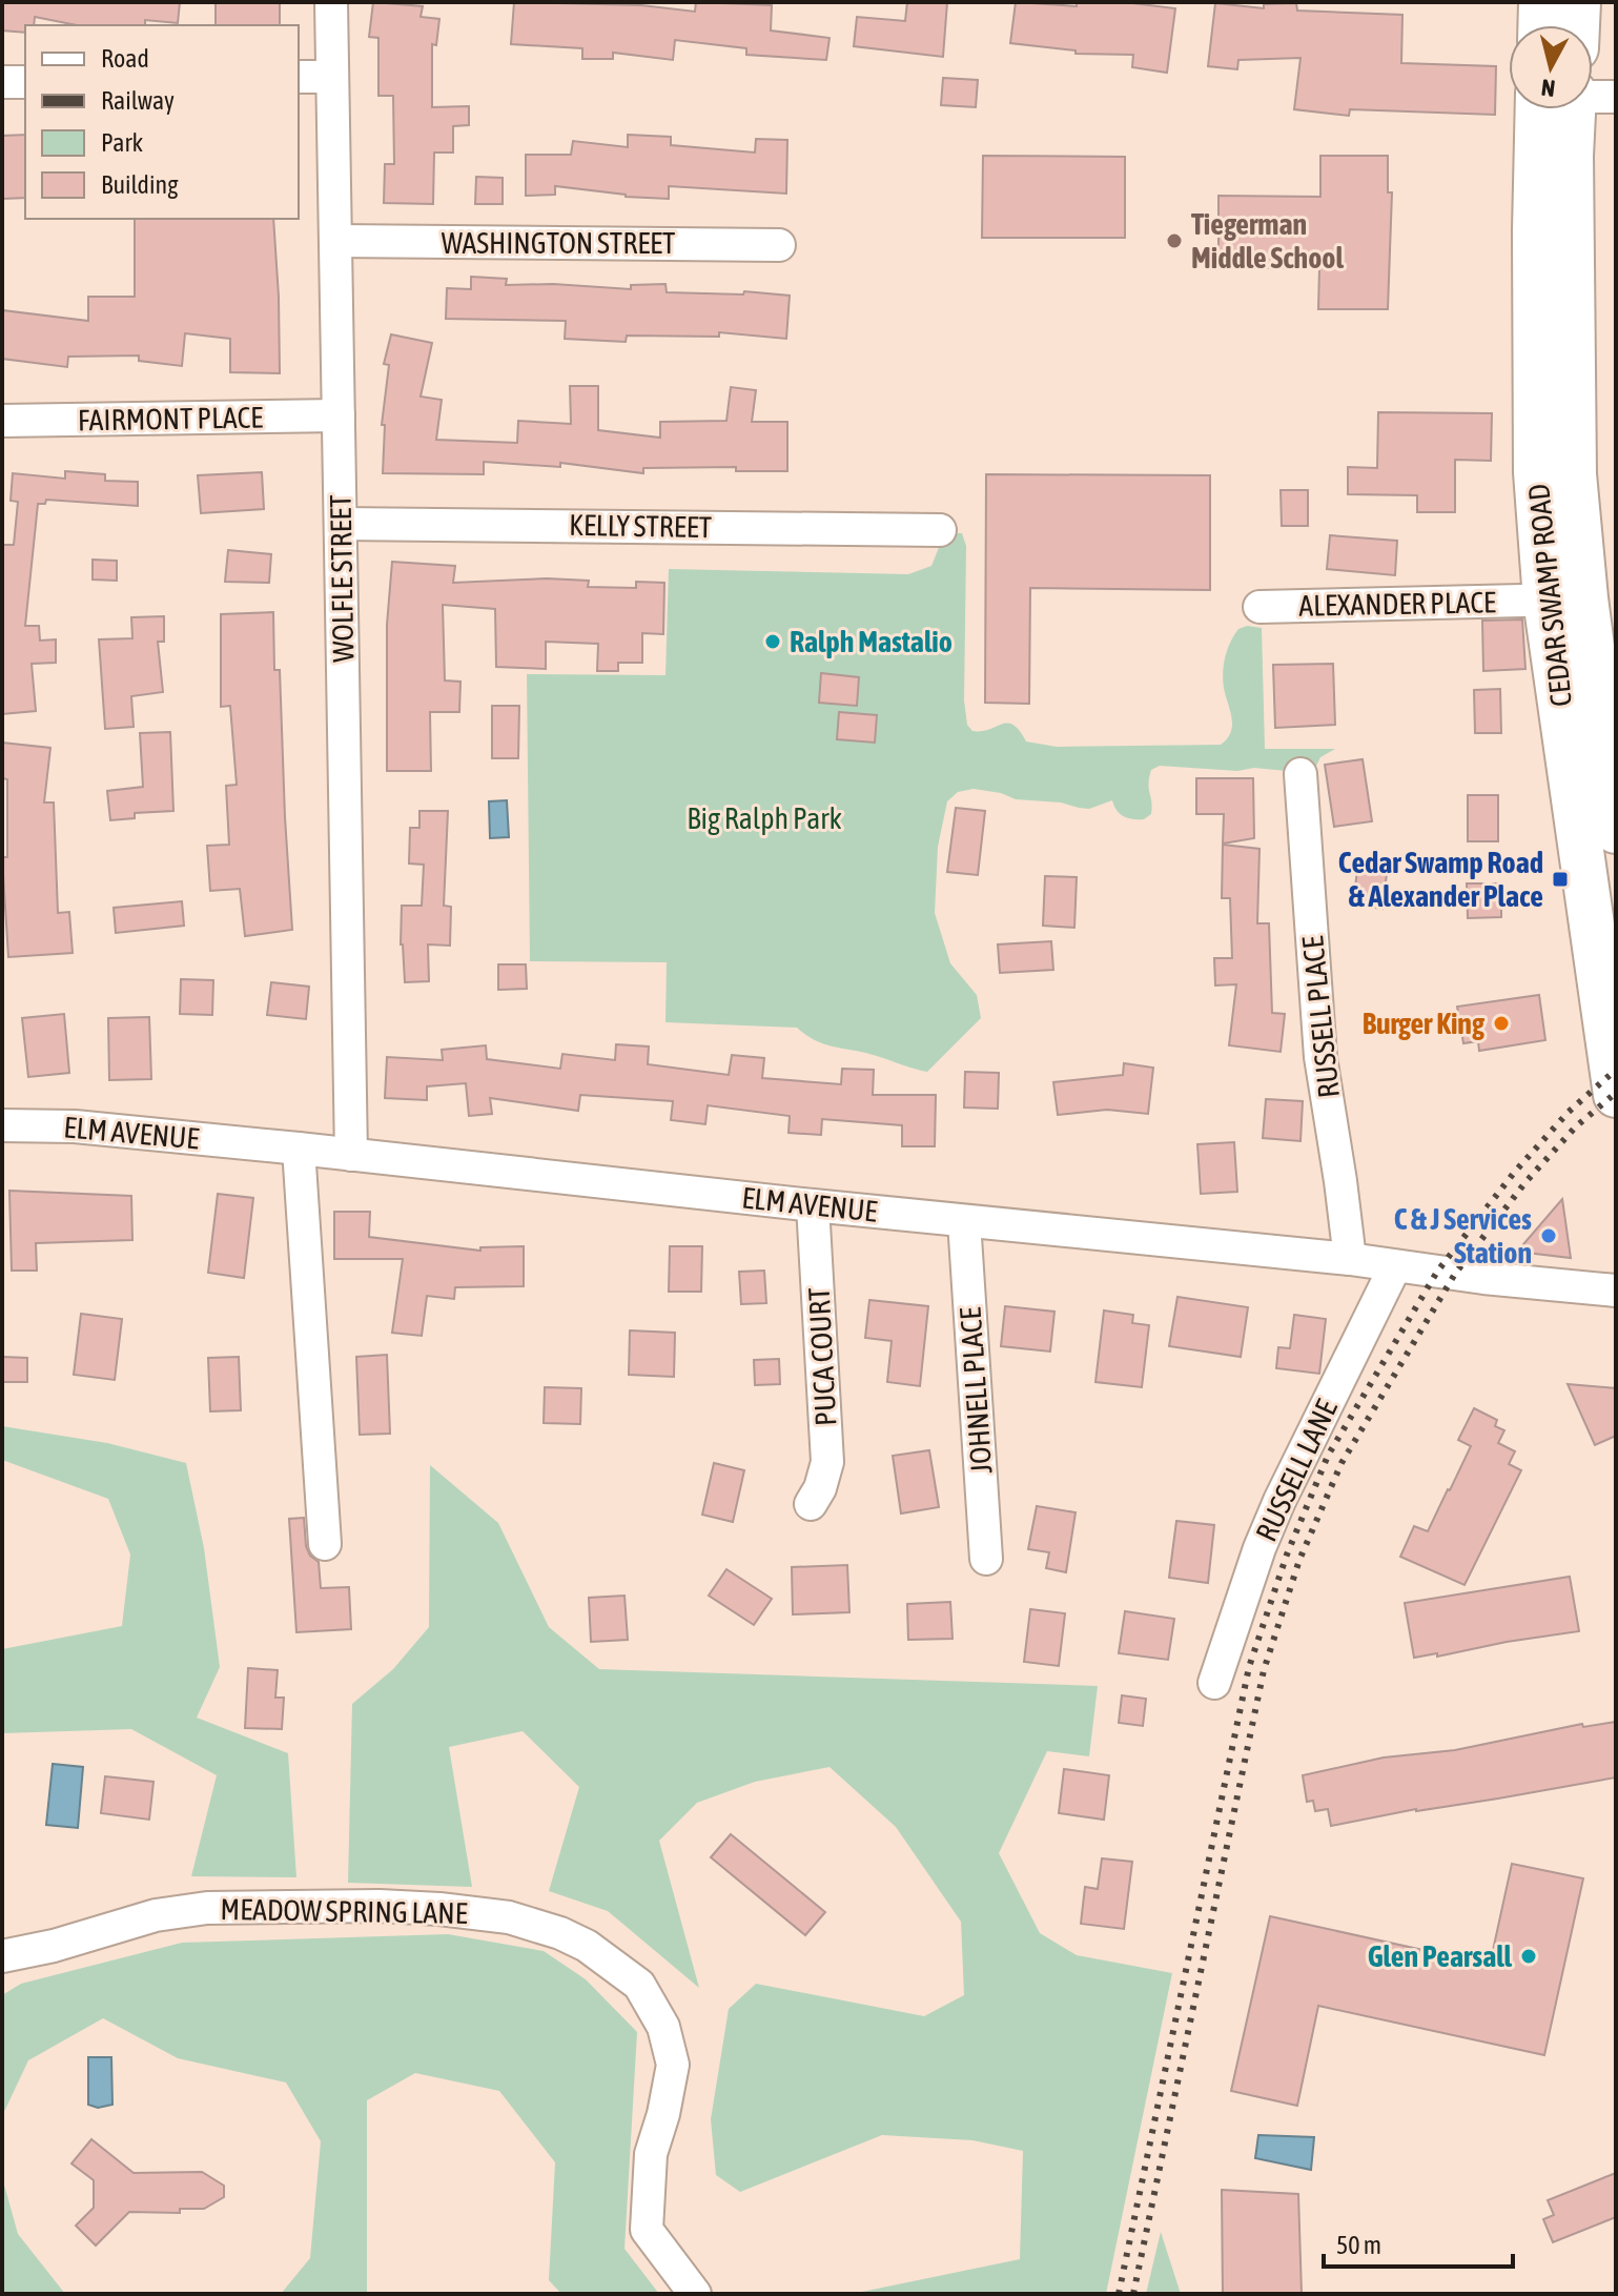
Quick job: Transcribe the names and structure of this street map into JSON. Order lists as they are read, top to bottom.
{
  "streets": {
    "main road": ["CEDAR SWAMP ROAD"],
    "street": [
      "WASHINGTON STREET",
      "FAIRMONT PLACE",
      "KELLY STREET",
      "WOLFLE STREET",
      "ALEXANDER PLACE",
      "RUSSELL PLACE",
      "ELM AVENUE",
      "PUCA COURT",
      "JOHNELL PLACE",
      "RUSSELL LANE",
      "MEADOW SPRING LANE"
    ]
  },
  "crossings": [
    ["WASHINGTON STREET", "WOLFLE STREET"],
    ["FAIRMONT PLACE", "WOLFLE STREET"],
    ["KELLY STREET", "WOLFLE STREET"],
    ["WOLFLE STREET", "ELM AVENUE"],
    ["CEDAR SWAMP ROAD", "ALEXANDER PLACE"],
    ["RUSSELL PLACE", "ELM AVENUE"],
    ["ELM AVENUE", "PUCA COURT"],
    ["ELM AVENUE", "JOHNELL PLACE"],
    ["ELM AVENUE", "RUSSELL LANE"]
  ],
  "parks": ["Big Ralph Park"],
  "places": {
    "other": [
      "Tiegerman Middle School",
      "Ralph Mastalio",
      "Burger King",
      "C & J Services Station",
      "Glen Pearsall"
    ],
    "transit": ["Cedar Swamp Road & Alexander Place"]
  },
  "legend": [
    "Road",
    "Railway",
    "Park",
    "Building"
  ],
  "scale_bar": "50 m",
  "north": "bottom"
}
